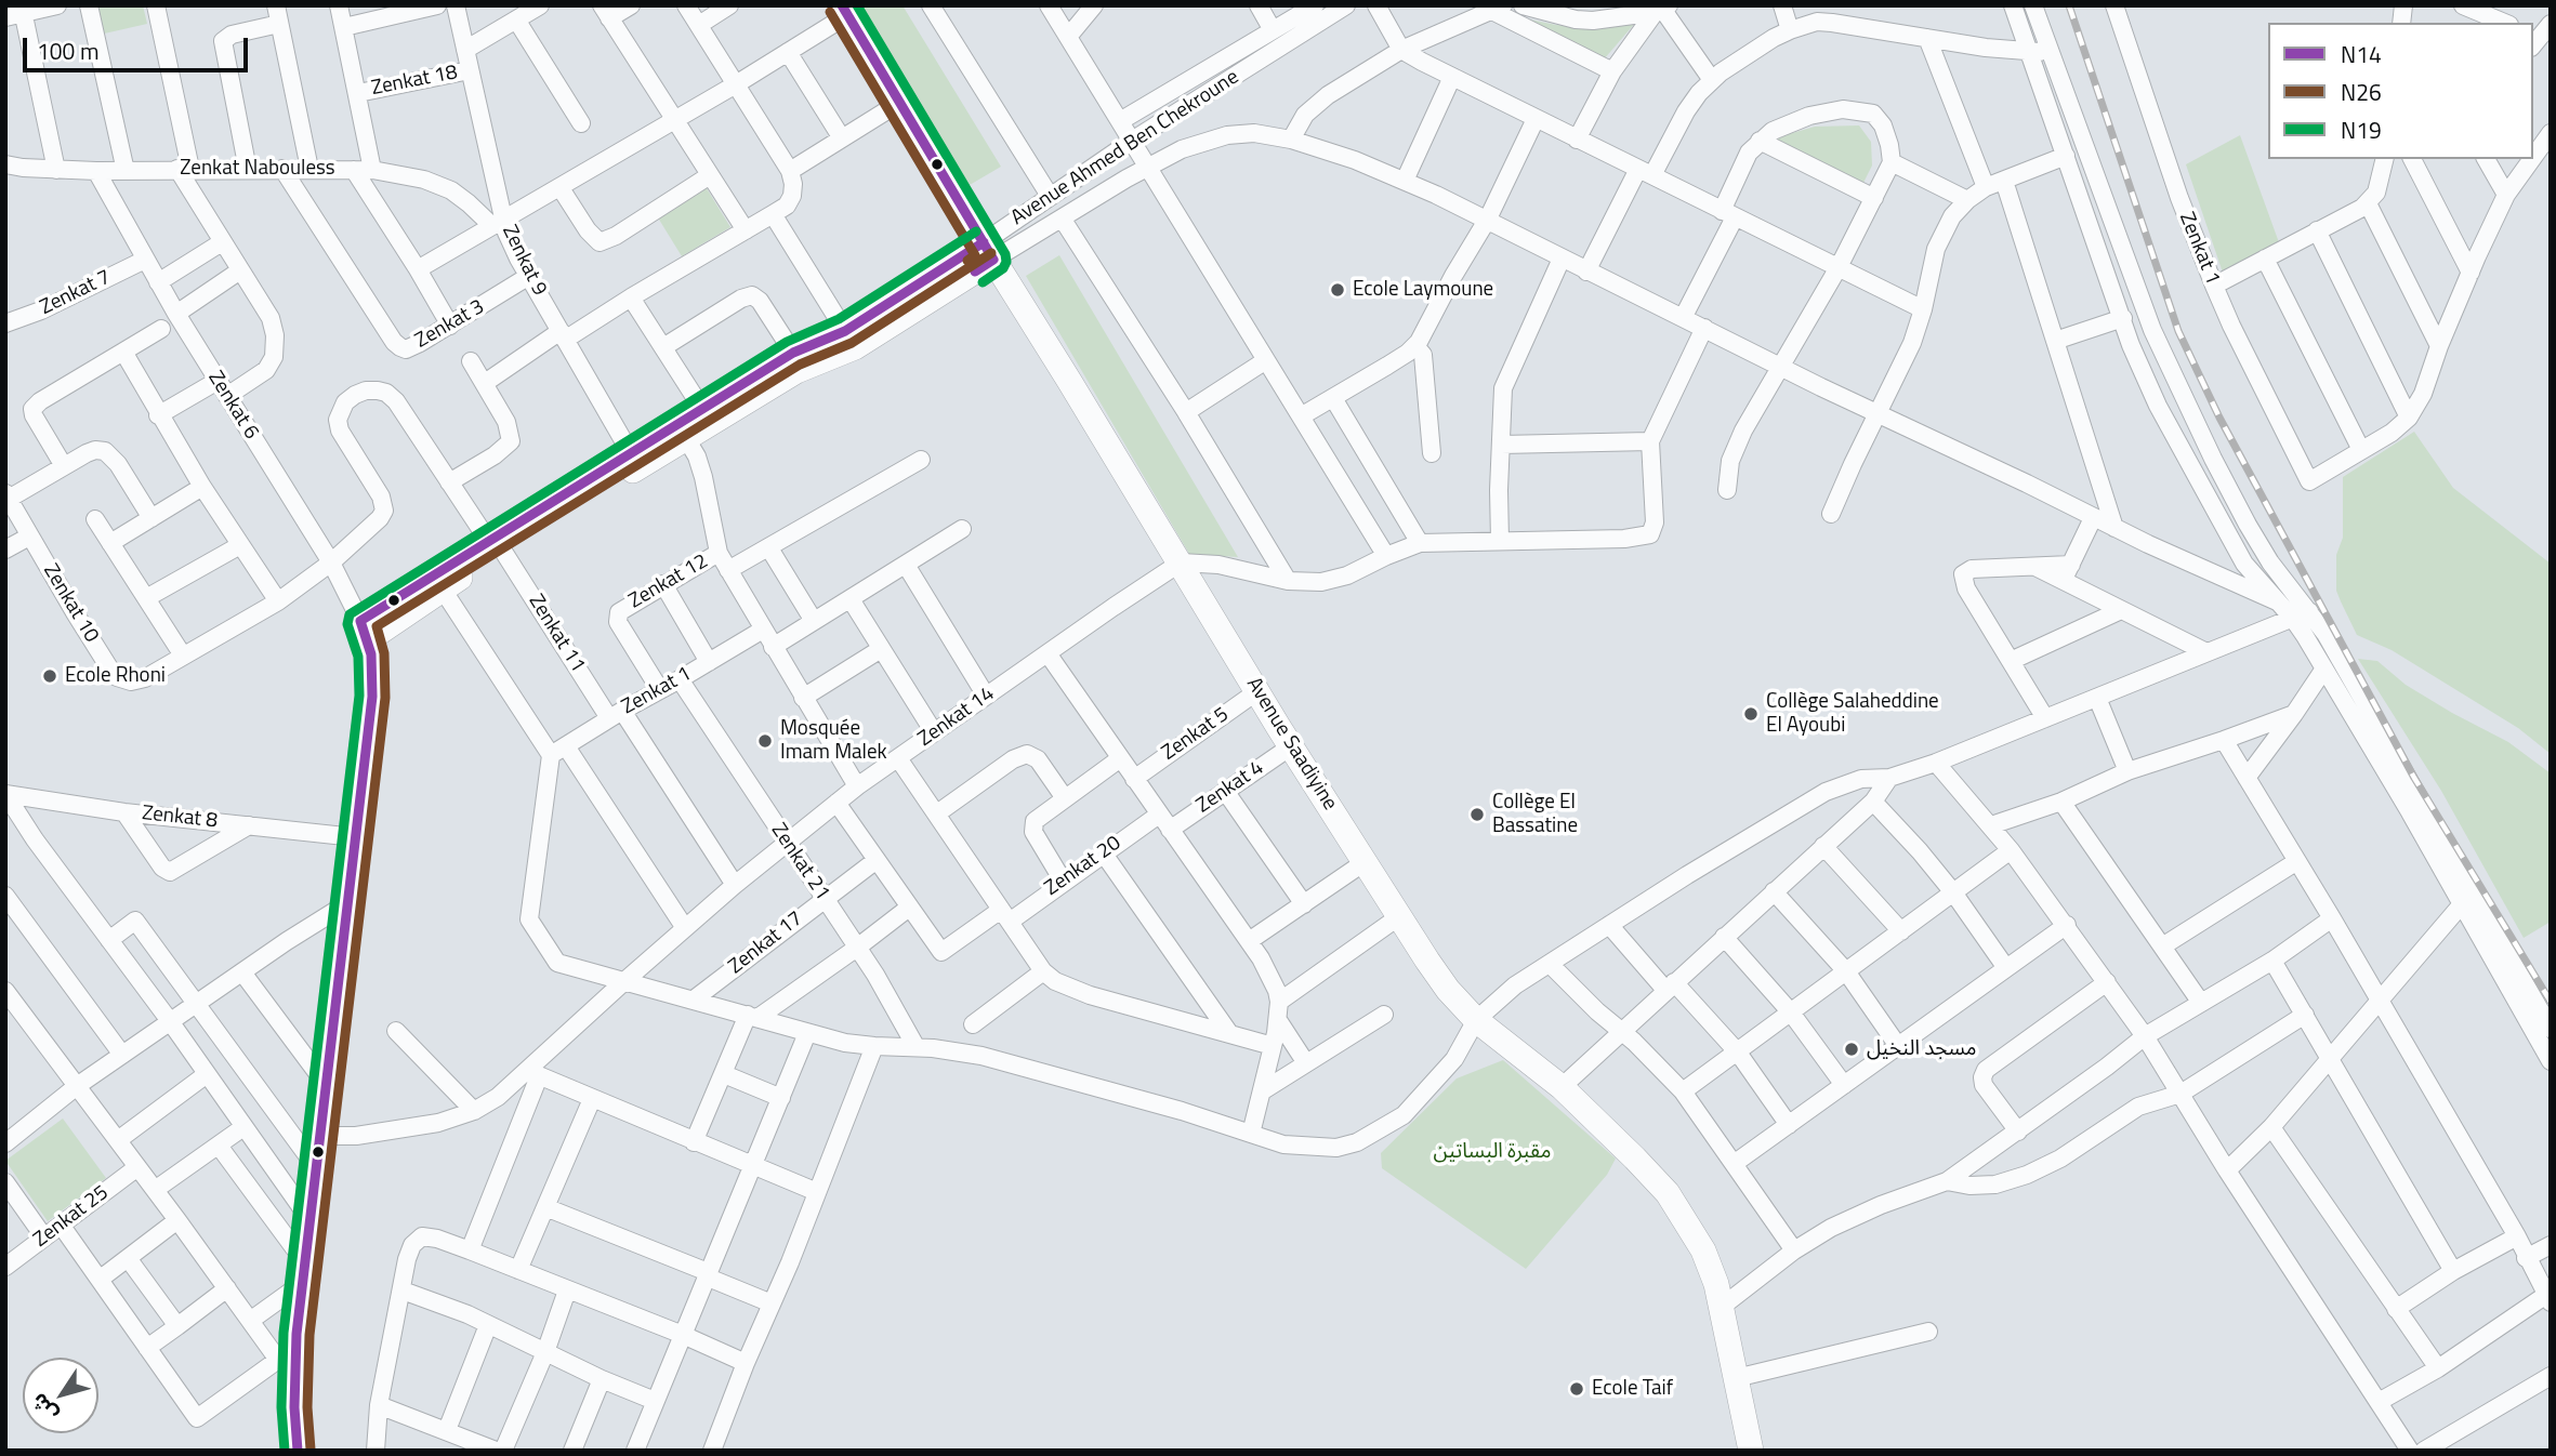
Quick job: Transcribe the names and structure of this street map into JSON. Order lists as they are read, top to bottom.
{
  "streets": {
    "main road": ["Avenue Ahmed Ben Chekroune", "Avenue Saadiyine"],
    "street": [
      "Zenkat 18",
      "Zenkat Nabouless",
      "Zenkat 1",
      "Zenkat 9",
      "Zenkat 7",
      "Zenkat 3",
      "Zenkat 6",
      "Zenkat 12",
      "Zenkat 10",
      "Zenkat 11",
      "Zenkat 14",
      "Zenkat 5",
      "Zenkat 4",
      "Zenkat 8",
      "Zenkat 21",
      "Zenkat 20",
      "Zenkat 17",
      "Zenkat 25"
    ]
  },
  "crossings": [
    ["Zenkat 18", "Zenkat 9"],
    ["Avenue Ahmed Ben Chekroune", "Zenkat 9"],
    ["Avenue Ahmed Ben Chekroune", "Zenkat 6"],
    ["Avenue Ahmed Ben Chekroune", "Zenkat 11"],
    ["Avenue Ahmed Ben Chekroune", "Avenue Saadiyine"],
    ["Zenkat Nabouless", "Zenkat 9"],
    ["Zenkat Nabouless", "Zenkat 3"],
    ["Zenkat Nabouless", "Zenkat 6"],
    ["Zenkat 1", "Zenkat 12"],
    ["Zenkat 1", "Zenkat 11"],
    ["Zenkat 1", "Zenkat 21"],
    ["Zenkat 9", "Zenkat 3"],
    ["Zenkat 7", "Zenkat 6"],
    ["Zenkat 6", "Zenkat 10"],
    ["Zenkat 6", "Zenkat 11"],
    ["Zenkat 10", "Zenkat 11"],
    ["Zenkat 11", "Zenkat 14"],
    ["Zenkat 14", "Avenue Saadiyine"],
    ["Zenkat 14", "Zenkat 21"],
    ["Zenkat 5", "Avenue Saadiyine"],
    ["Avenue Saadiyine", "Zenkat 4"],
    ["Zenkat 21", "Zenkat 17"]
  ],
  "parks": ["مقبرة البساتين"],
  "places": [
    "Ecole Laymoune",
    "Ecole Rhoni",
    "Collège Salaheddine El Ayoubi",
    "Mosquée Imam Malek",
    "Collège El Bassatine",
    "مسجد النخيل",
    "Ecole Taif"
  ],
  "lines": ["transit line N14", "transit line N19", "transit line N26"],
  "legend": ["N14", "N26", "N19"],
  "scale_bar": "100 m",
  "north": "bottom left"
}
